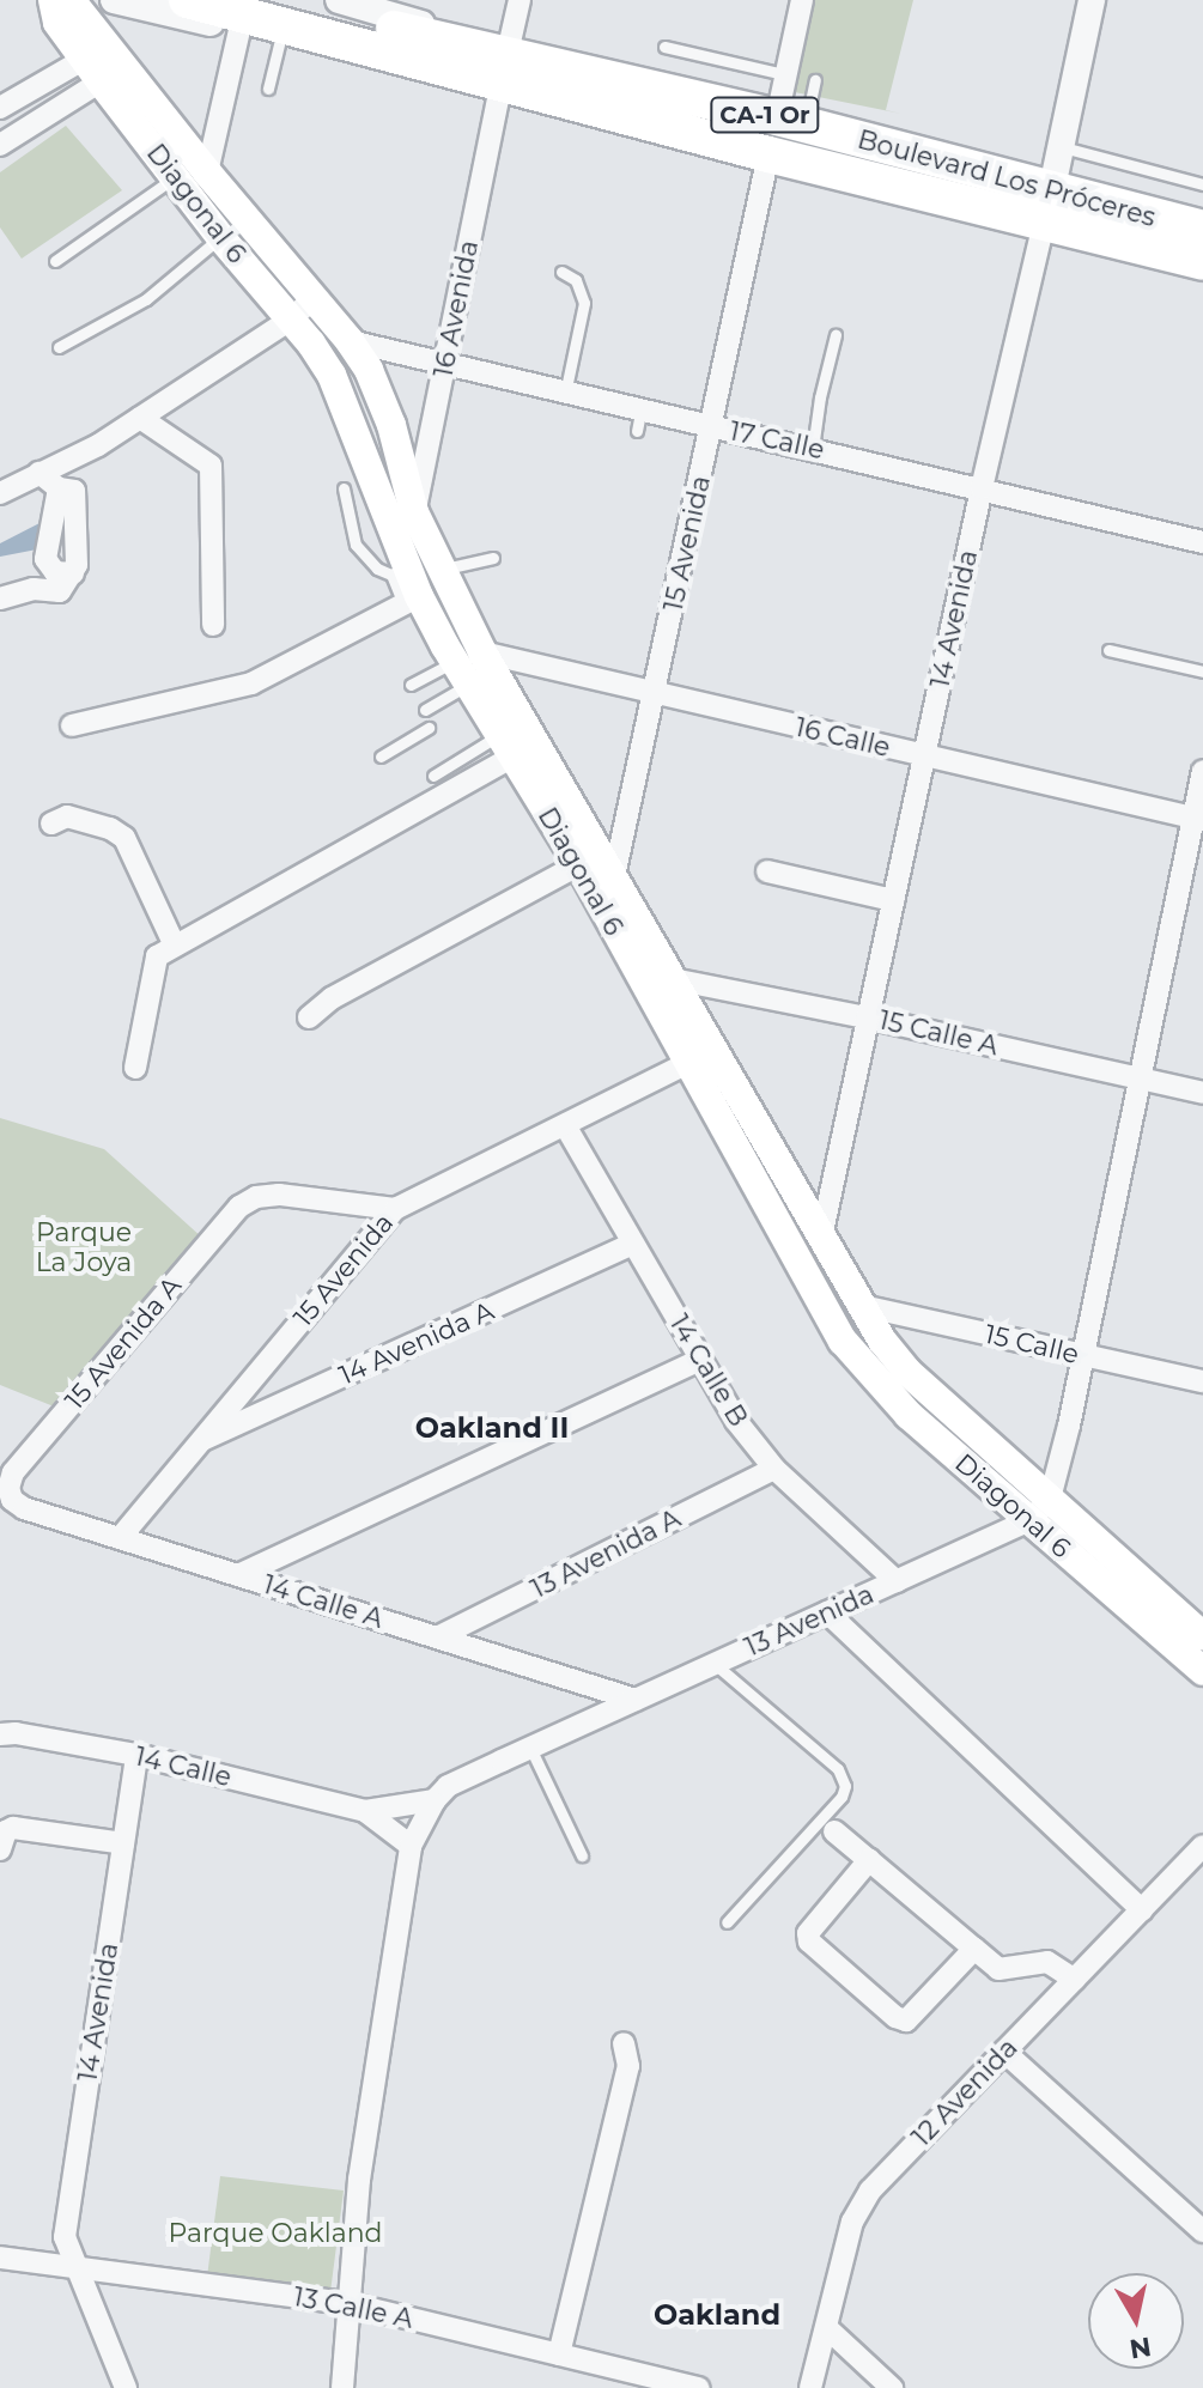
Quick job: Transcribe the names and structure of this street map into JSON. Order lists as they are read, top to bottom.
{
  "streets": {
    "highway": ["CA-1 Or", "Boulevard Los Próceres"],
    "main road": ["Diagonal 6"],
    "street": [
      "16 Avenida",
      "17 Calle",
      "15 Avenida",
      "14 Avenida",
      "16 Calle",
      "15 Calle A",
      "15 Avenida A",
      "14 Avenida A",
      "15 Calle",
      "14 Calle B",
      "13 Avenida A",
      "14 Calle A",
      "13 Avenida",
      "14 Calle",
      "12 Avenida",
      "13 Calle A"
    ]
  },
  "crossings": [
    ["Boulevard Los Próceres", "16 Avenida"],
    ["Boulevard Los Próceres", "15 Avenida"],
    ["Boulevard Los Próceres", "14 Avenida"],
    ["Diagonal 6", "16 Avenida"],
    ["Diagonal 6", "17 Calle"],
    ["Diagonal 6", "15 Avenida"],
    ["Diagonal 6", "14 Avenida"],
    ["Diagonal 6", "16 Calle"],
    ["Diagonal 6", "15 Calle A"],
    ["Diagonal 6", "15 Calle"],
    ["Diagonal 6", "13 Avenida"],
    ["16 Avenida", "17 Calle"],
    ["17 Calle", "15 Avenida"],
    ["17 Calle", "14 Avenida"],
    ["15 Avenida", "16 Calle"],
    ["15 Avenida", "15 Avenida A"],
    ["15 Avenida", "14 Avenida A"],
    ["15 Avenida", "14 Calle B"],
    ["15 Avenida", "14 Calle A"],
    ["14 Avenida", "16 Calle"],
    ["14 Avenida", "15 Calle A"],
    ["14 Avenida", "14 Calle"],
    ["14 Avenida", "13 Calle A"],
    ["15 Avenida A", "14 Calle A"],
    ["14 Avenida A", "14 Calle B"],
    ["14 Calle B", "13 Avenida A"],
    ["14 Calle B", "13 Avenida"],
    ["13 Avenida A", "14 Calle A"],
    ["14 Calle A", "13 Avenida"],
    ["13 Avenida", "14 Calle"],
    ["13 Avenida", "13 Calle A"]
  ],
  "districts": ["Oakland II", "Oakland"],
  "parks": ["Parque La Joya", "Parque Oakland"],
  "north": "bottom"
}
